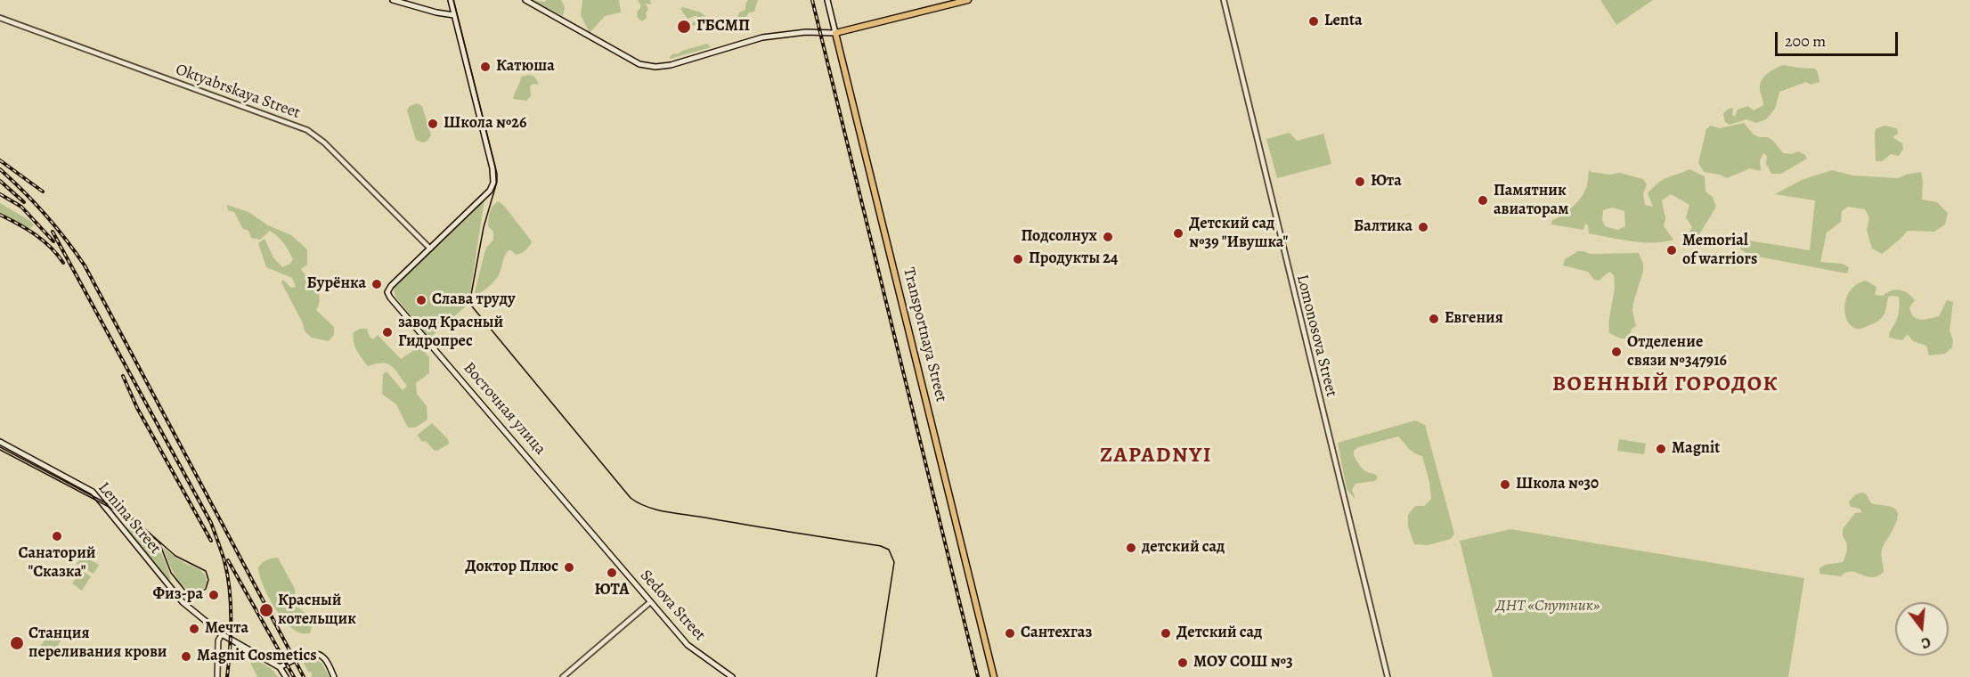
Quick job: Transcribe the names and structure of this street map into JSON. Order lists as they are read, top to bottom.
{
  "streets": {
    "main road": [
      "Transportnaya Street",
      "Восточная улица",
      "Lenina Street",
      "Sedova Street"
    ],
    "street": ["Oktyabrskaya Street", "Lomonosova Street"]
  },
  "crossings": [
    ["Oktyabrskaya Street", "Восточная улица"],
    ["Восточная улица", "Sedova Street"]
  ],
  "districts": ["ВОЕННЫЙ ГОРОДОК", "ZAPADNYI"],
  "parks": ["ДНТ «Спутник»"],
  "places": [
    "Lenta",
    "ГБСМП",
    "Катюша",
    "Школа №26",
    "Юта",
    "Памятник авиаторам",
    "Балтика",
    "Детский сад №39 \"Ивушка\"",
    "Подсолнух",
    "Memorial of warriors",
    "Продукты 24",
    "Бурёнка",
    "Слава труду",
    "Евгения",
    "завод Красный Гидропрес",
    "Отделение связи №347916",
    "Magnit",
    "Школа №30",
    "Санаторий \"Сказка\"",
    "детский сад",
    "Доктор Плюс",
    "ЮТА",
    "Физ-ра",
    "Красный котельщик",
    "Мечта",
    "Сантехгаз",
    "Детский сад",
    "Станция переливания крови",
    "Magnit Cosmetics",
    "МОУ СОШ №3"
  ],
  "scale_bar": "200 m",
  "north": "bottom"
}
